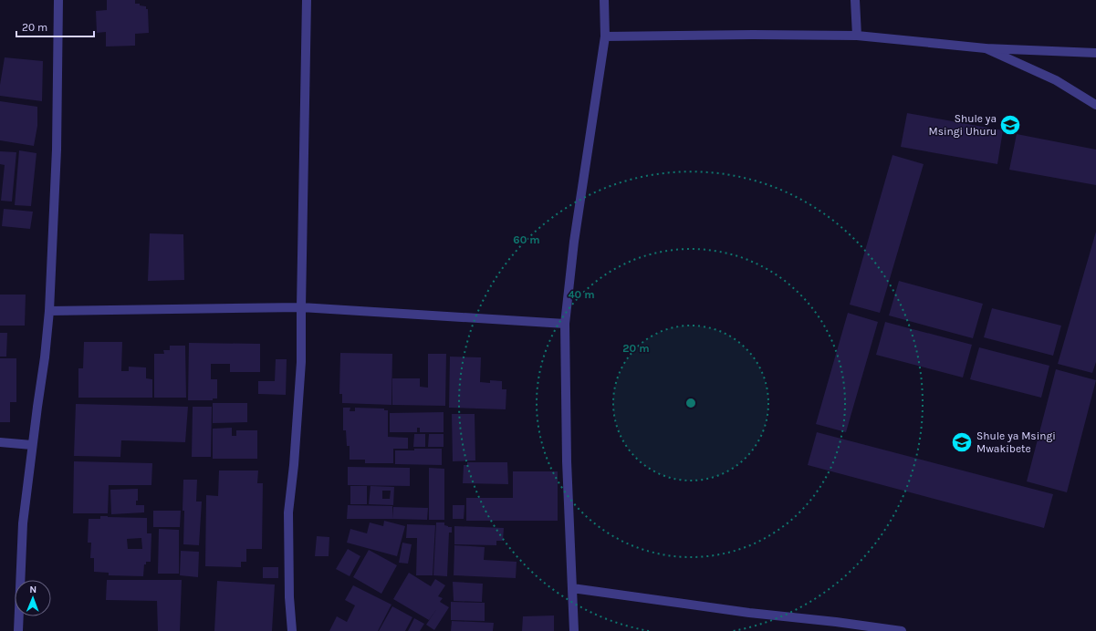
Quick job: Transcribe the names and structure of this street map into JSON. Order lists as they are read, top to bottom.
{
  "places": {
    "school or university": ["Shule ya Msingi Uhuru", "Shule ya Msingi Mwakibete"]
  },
  "scale_bar": "20 m",
  "north": "top",
  "rings": ["60 m", "40 m", "20 m"]
}
